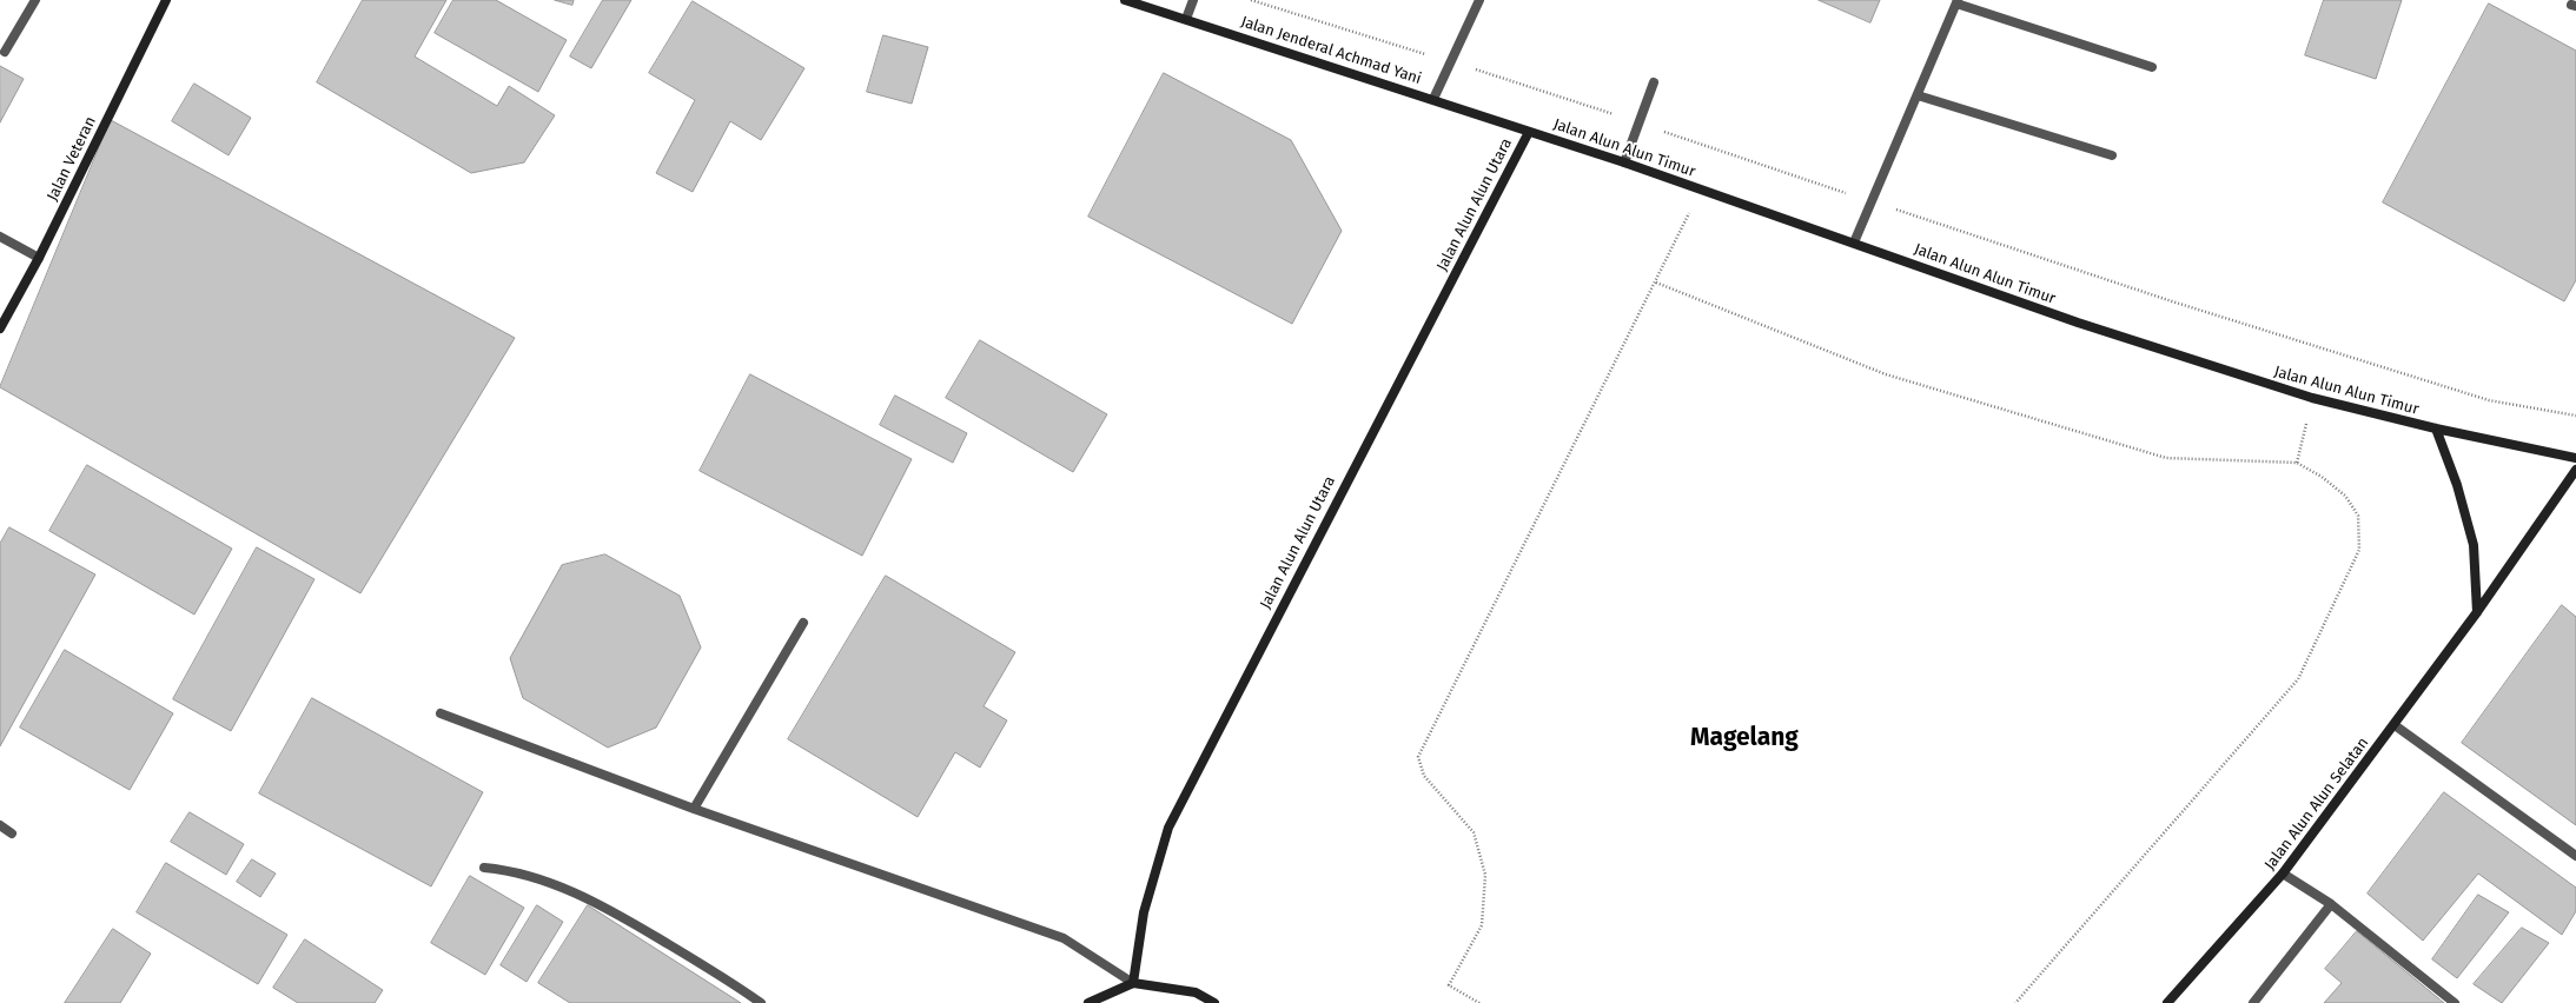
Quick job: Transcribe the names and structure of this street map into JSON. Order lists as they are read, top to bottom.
{
  "streets": {
    "main road": [
      "Jalan Jenderal Achmad Yani",
      "Jalan Alun Alun Timur",
      "Jalan Veteran",
      "Jalan Alun Alun Utara",
      "Jalan Alun Alun Selatan"
    ]
  },
  "crossings": [
    ["Jalan Jenderal Achmad Yani", "Jalan Alun Alun Timur"],
    ["Jalan Jenderal Achmad Yani", "Jalan Alun Alun Utara"],
    ["Jalan Alun Alun Timur", "Jalan Alun Alun Utara"]
  ],
  "districts": ["Magelang"]
}
